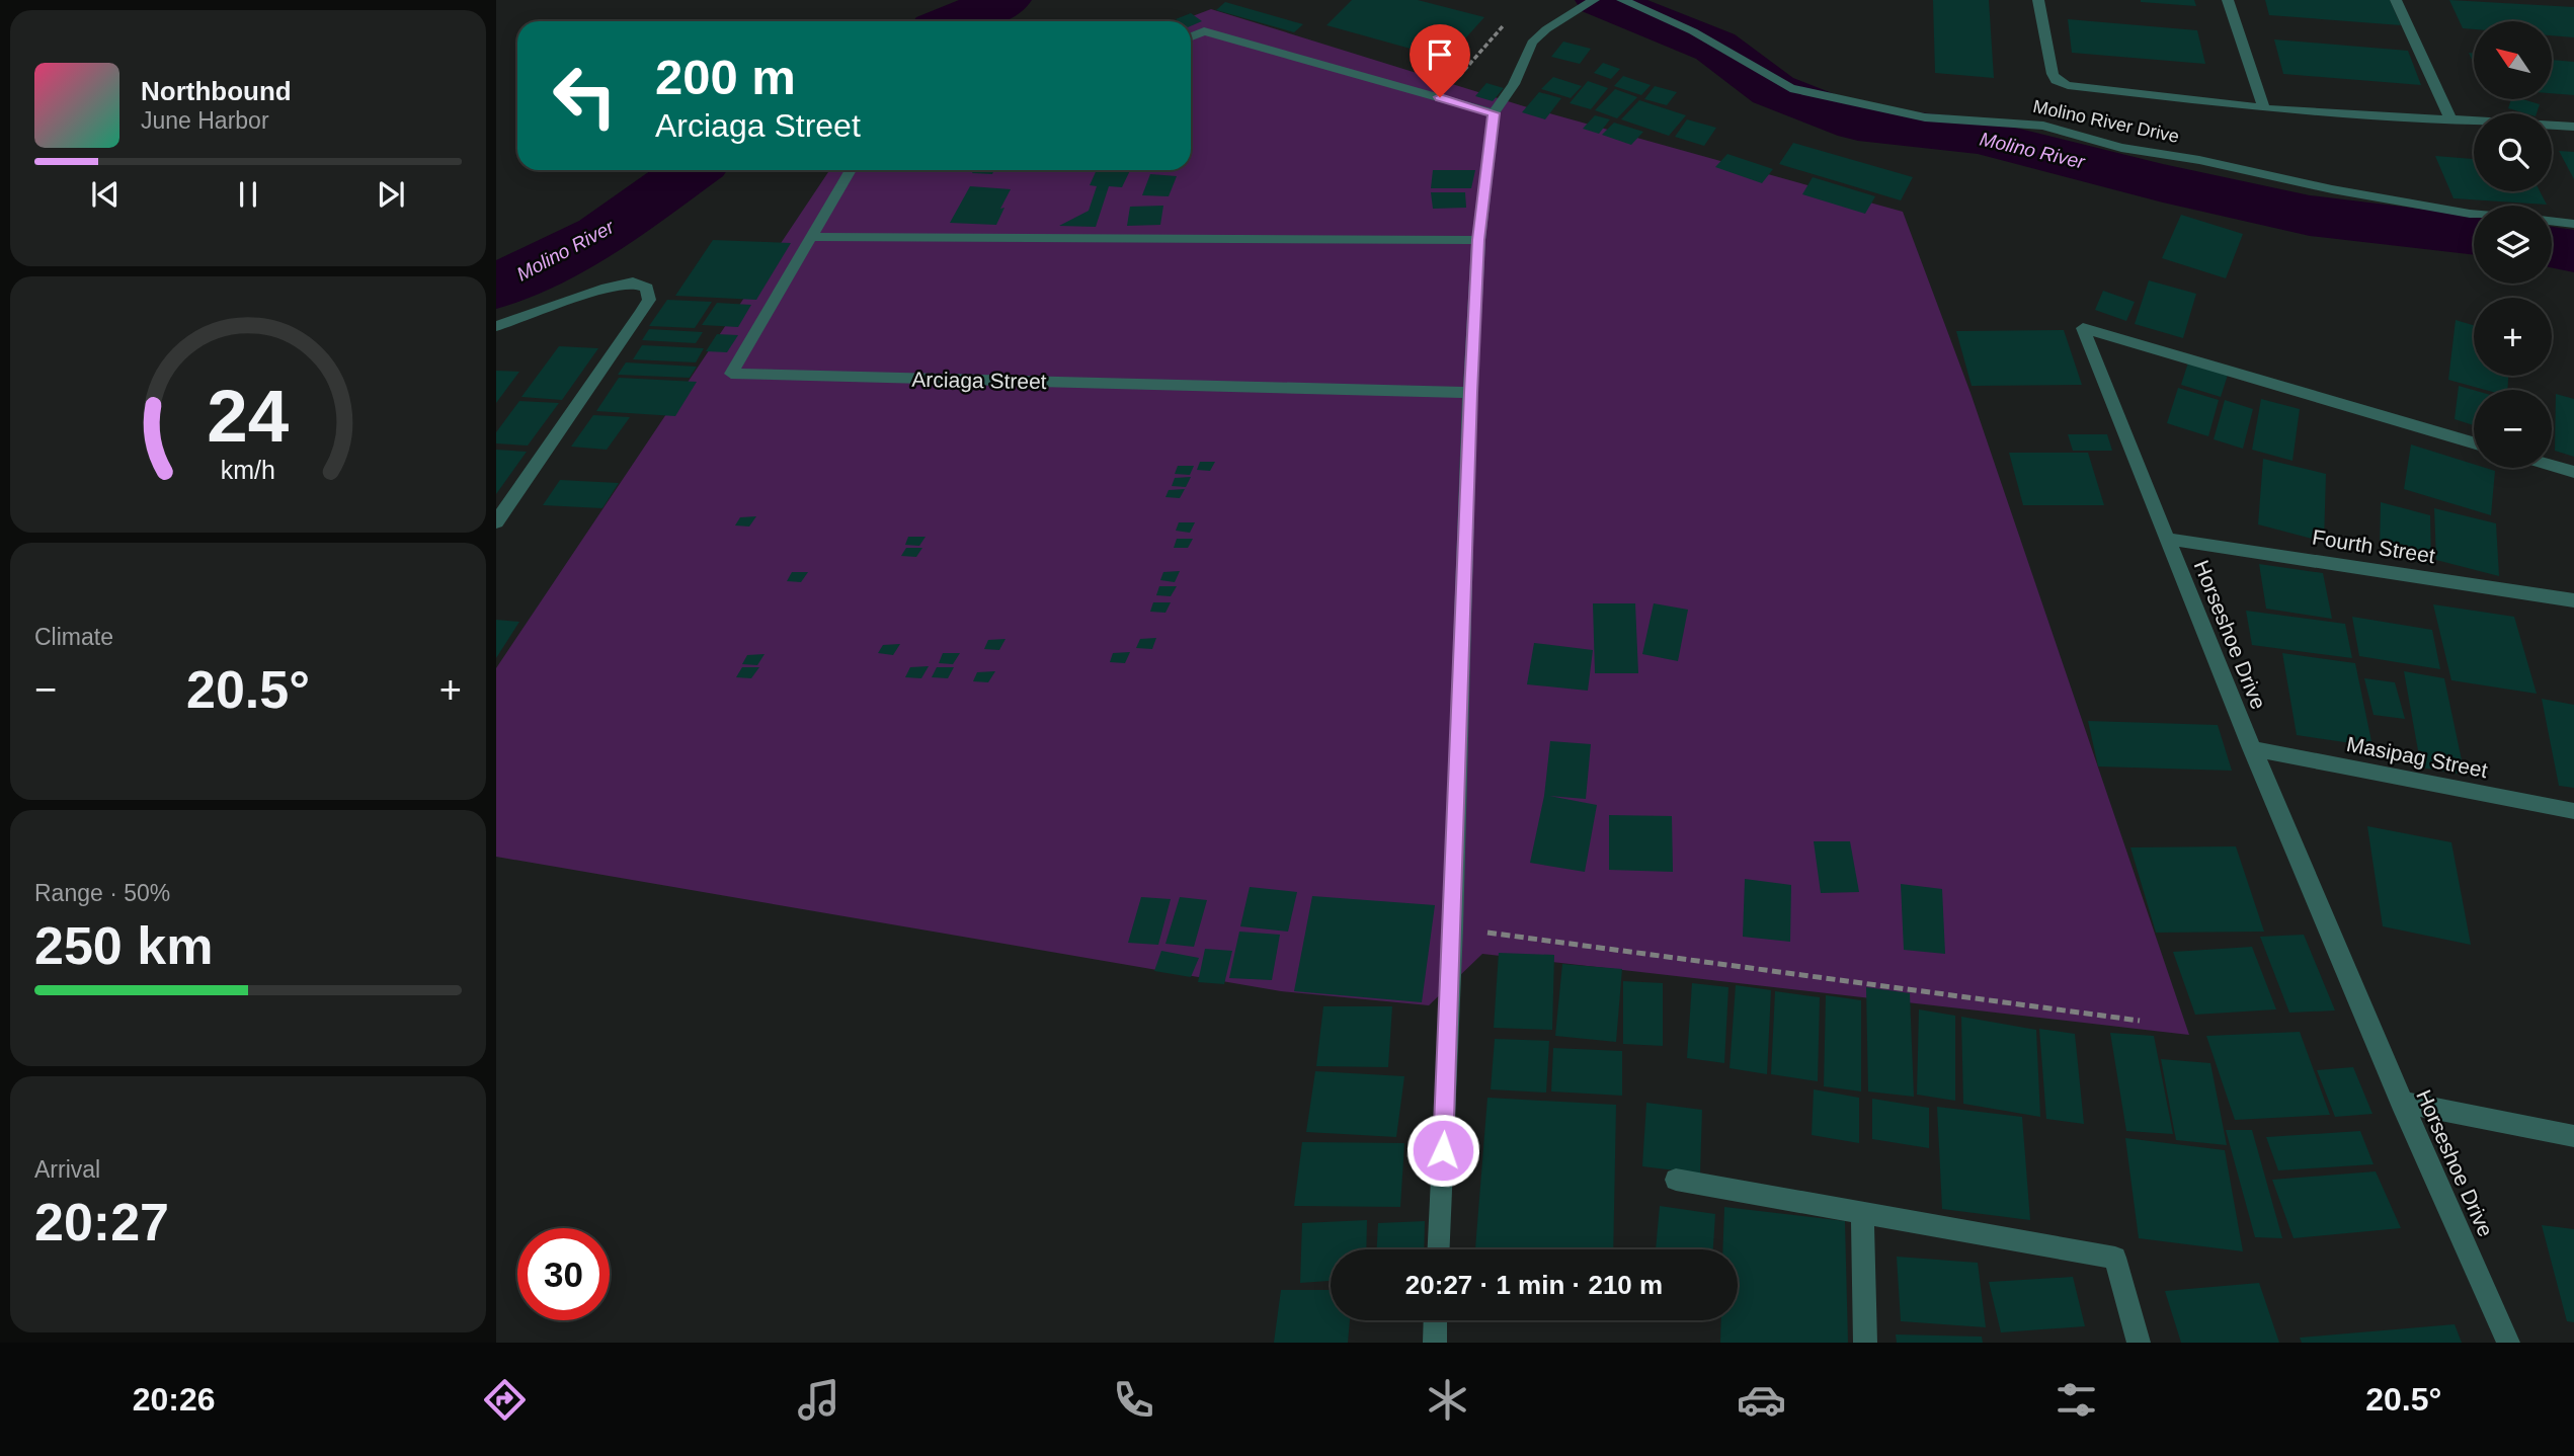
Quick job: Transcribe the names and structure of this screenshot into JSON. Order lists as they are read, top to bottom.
{
  "streets": {
    "street": [
      "Molino River Drive",
      "Arciaga Street",
      "Fourth Street",
      "Horseshoe Drive",
      "Masipag Street"
    ]
  },
  "crossings": [
    ["Fourth Street", "Horseshoe Drive"],
    ["Horseshoe Drive", "Masipag Street"]
  ],
  "water": ["Molino River"],
  "north": "top left",
  "page": {
    "map_buttons": ["+", "−"],
    "turn": ["200 m", "Arciaga Street"],
    "song": ["Northbound", "June Harbor"],
    "tile": [
      "Climate",
      ["Range · 50%", "250 km"],
      ["Arrival", "20:27"]
    ],
    "heat": ["−", "20.5°", "+"],
    "limit": "30",
    "trip": "20:27 · 1 min · 210 m",
    "tabs": ["20:26", "20.5°"],
    "gauge": ["24", "km/h"]
  }
}
